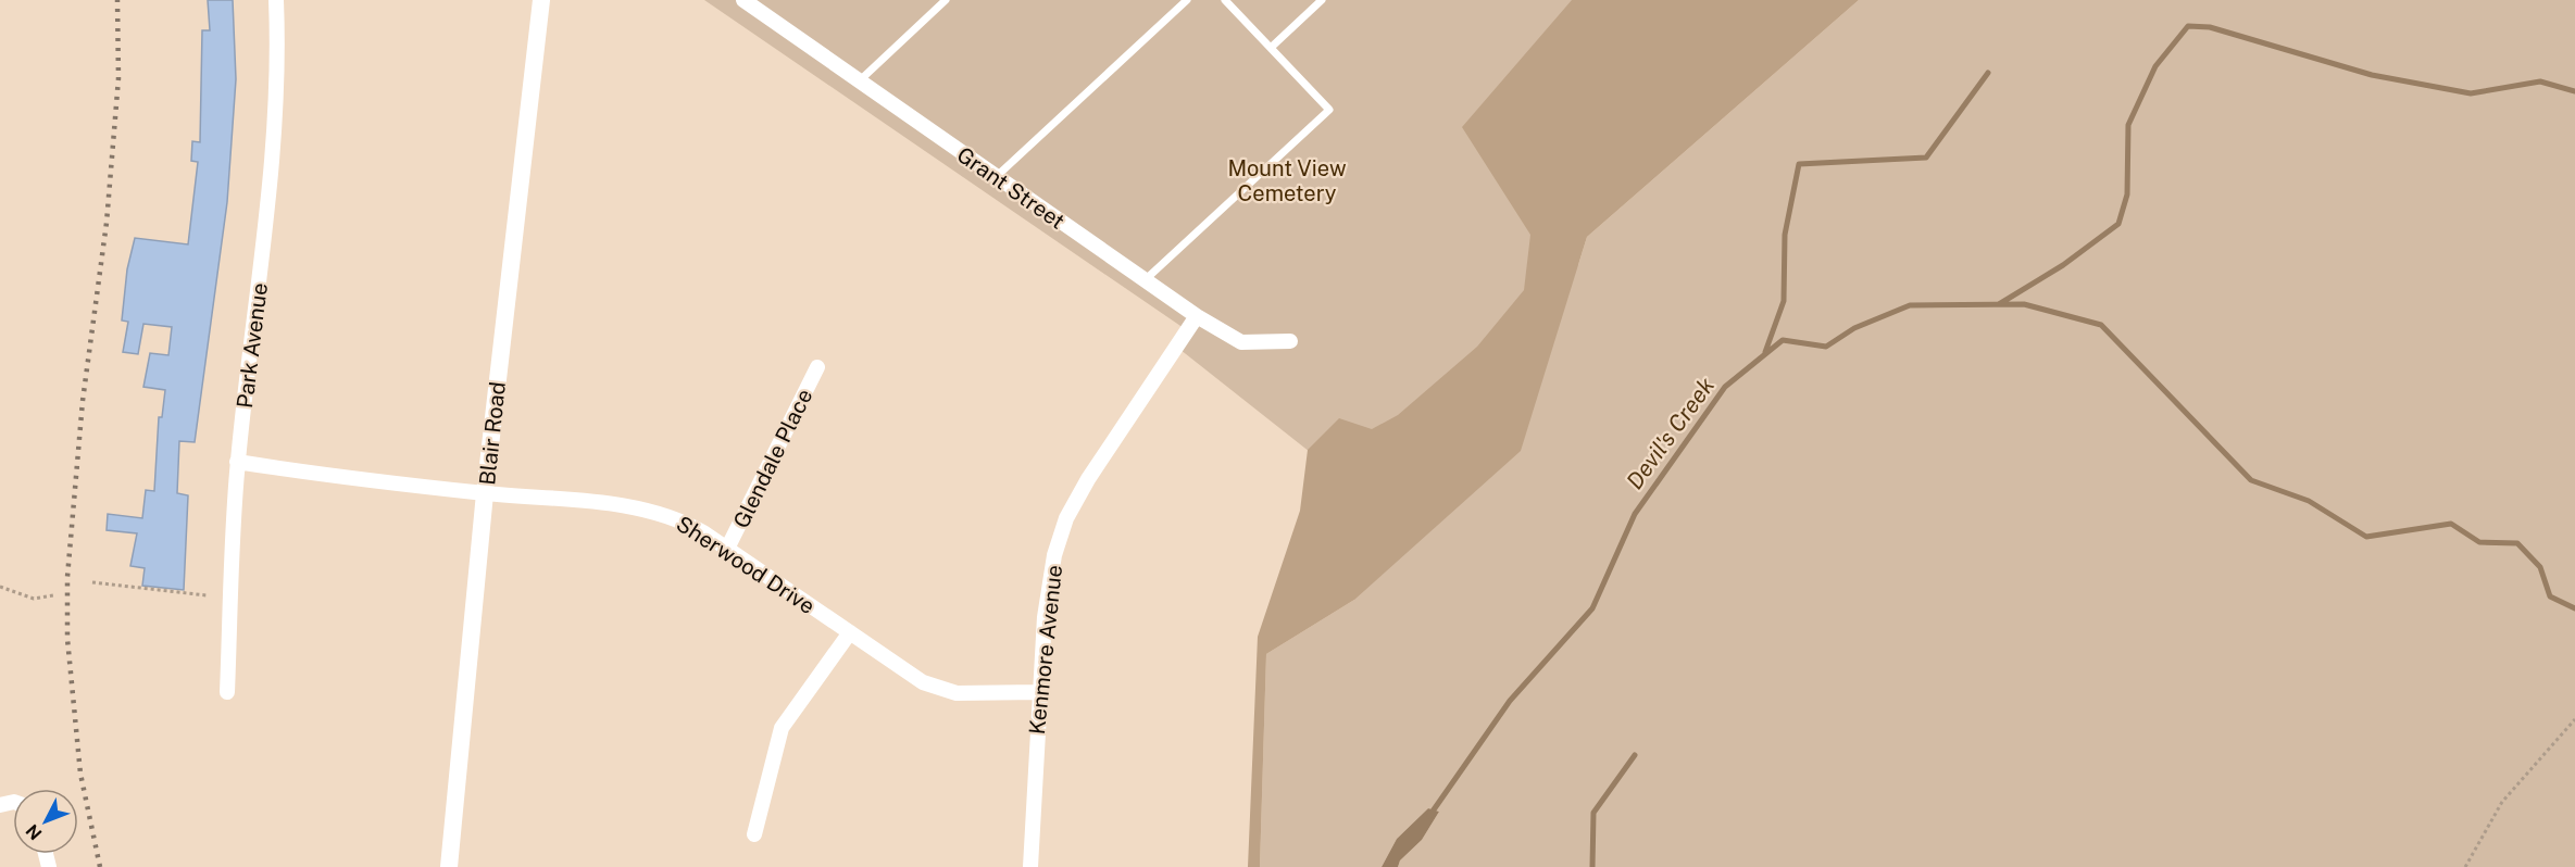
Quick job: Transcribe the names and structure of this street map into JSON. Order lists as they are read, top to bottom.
{
  "streets": {
    "street": [
      "Grant Street",
      "Park Avenue",
      "Blair Road",
      "Glendale Place",
      "Sherwood Drive",
      "Kenmore Avenue"
    ]
  },
  "crossings": [
    ["Grant Street", "Kenmore Avenue"],
    ["Park Avenue", "Sherwood Drive"],
    ["Blair Road", "Sherwood Drive"],
    ["Glendale Place", "Sherwood Drive"],
    ["Sherwood Drive", "Kenmore Avenue"]
  ],
  "water": ["Devil's Creek"],
  "parks": ["Mount View Cemetery"],
  "north": "bottom left"
}
